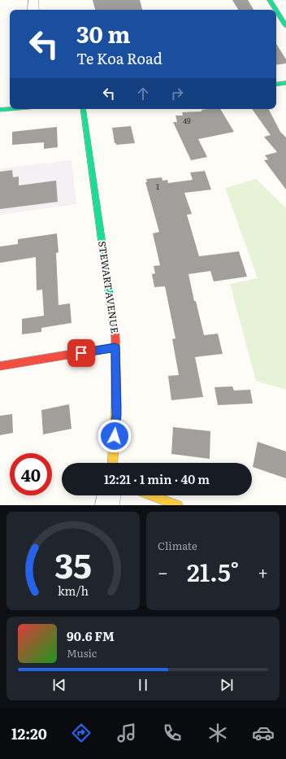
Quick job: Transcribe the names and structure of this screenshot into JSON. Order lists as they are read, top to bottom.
{
  "streets": {
    "street": ["STEWART AVENUE"]
  },
  "house_numbers": ["49", "1"],
  "page": {
    "turn": ["30 m", "Te Koa Road"],
    "limit": "40",
    "trip": "12:21 · 1 min · 40 m",
    "tile": "Climate",
    "heat": ["−", "21.5°", "+"],
    "song": ["90.6 FM", "Music"],
    "tabs": "12:20",
    "gauge": ["35", "km/h"]
  }
}
